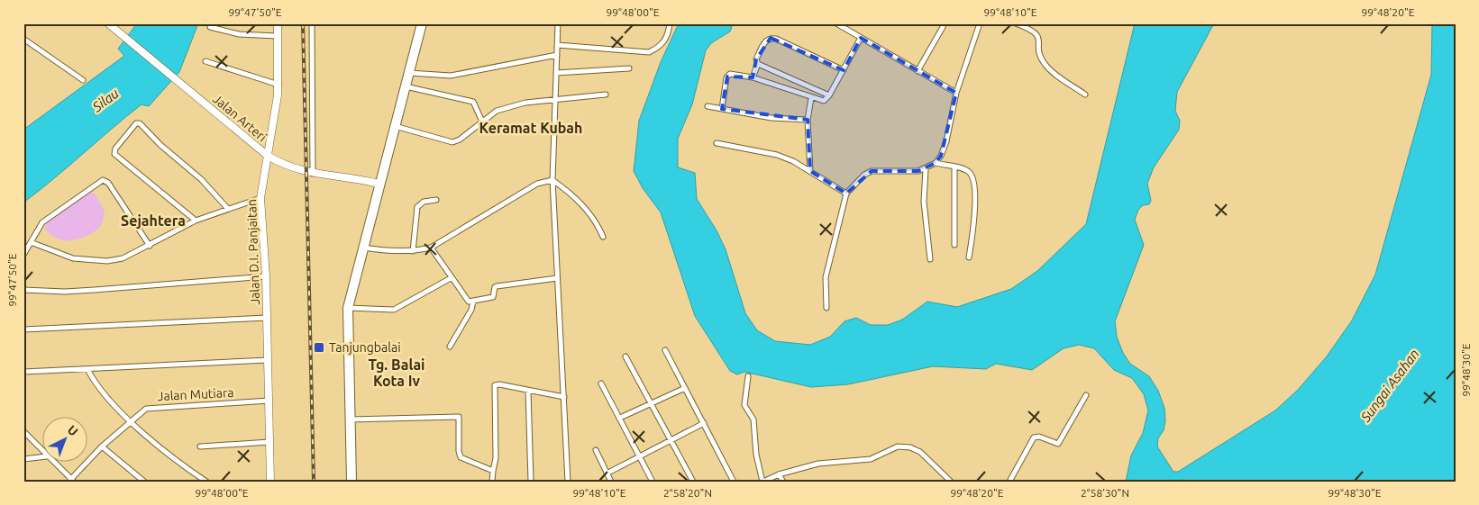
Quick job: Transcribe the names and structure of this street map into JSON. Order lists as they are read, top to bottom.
{
  "streets": {
    "main road": ["Jalan Arteri", "Jalan D.I. Panjaitan"],
    "street": ["Jalan Mutiara"]
  },
  "crossings": [
    ["Jalan Arteri", "Jalan D.I. Panjaitan"],
    ["Jalan D.I. Panjaitan", "Jalan Mutiara"]
  ],
  "districts": ["Keramat Kubah", "Sejahtera", "Tg. Balai Kota Iv"],
  "water": ["Silau", "Sungai Asahan"],
  "places": {
    "transit": ["Tanjungbalai"]
  },
  "north": "top right",
  "coordinates": [
    "99°47'50\"E",
    "99°48'00\"E",
    "99°48'10\"E",
    "99°48'20\"E",
    "99°48'30\"E",
    "2°58'20\"N",
    "2°58'30\"N"
  ]
}
